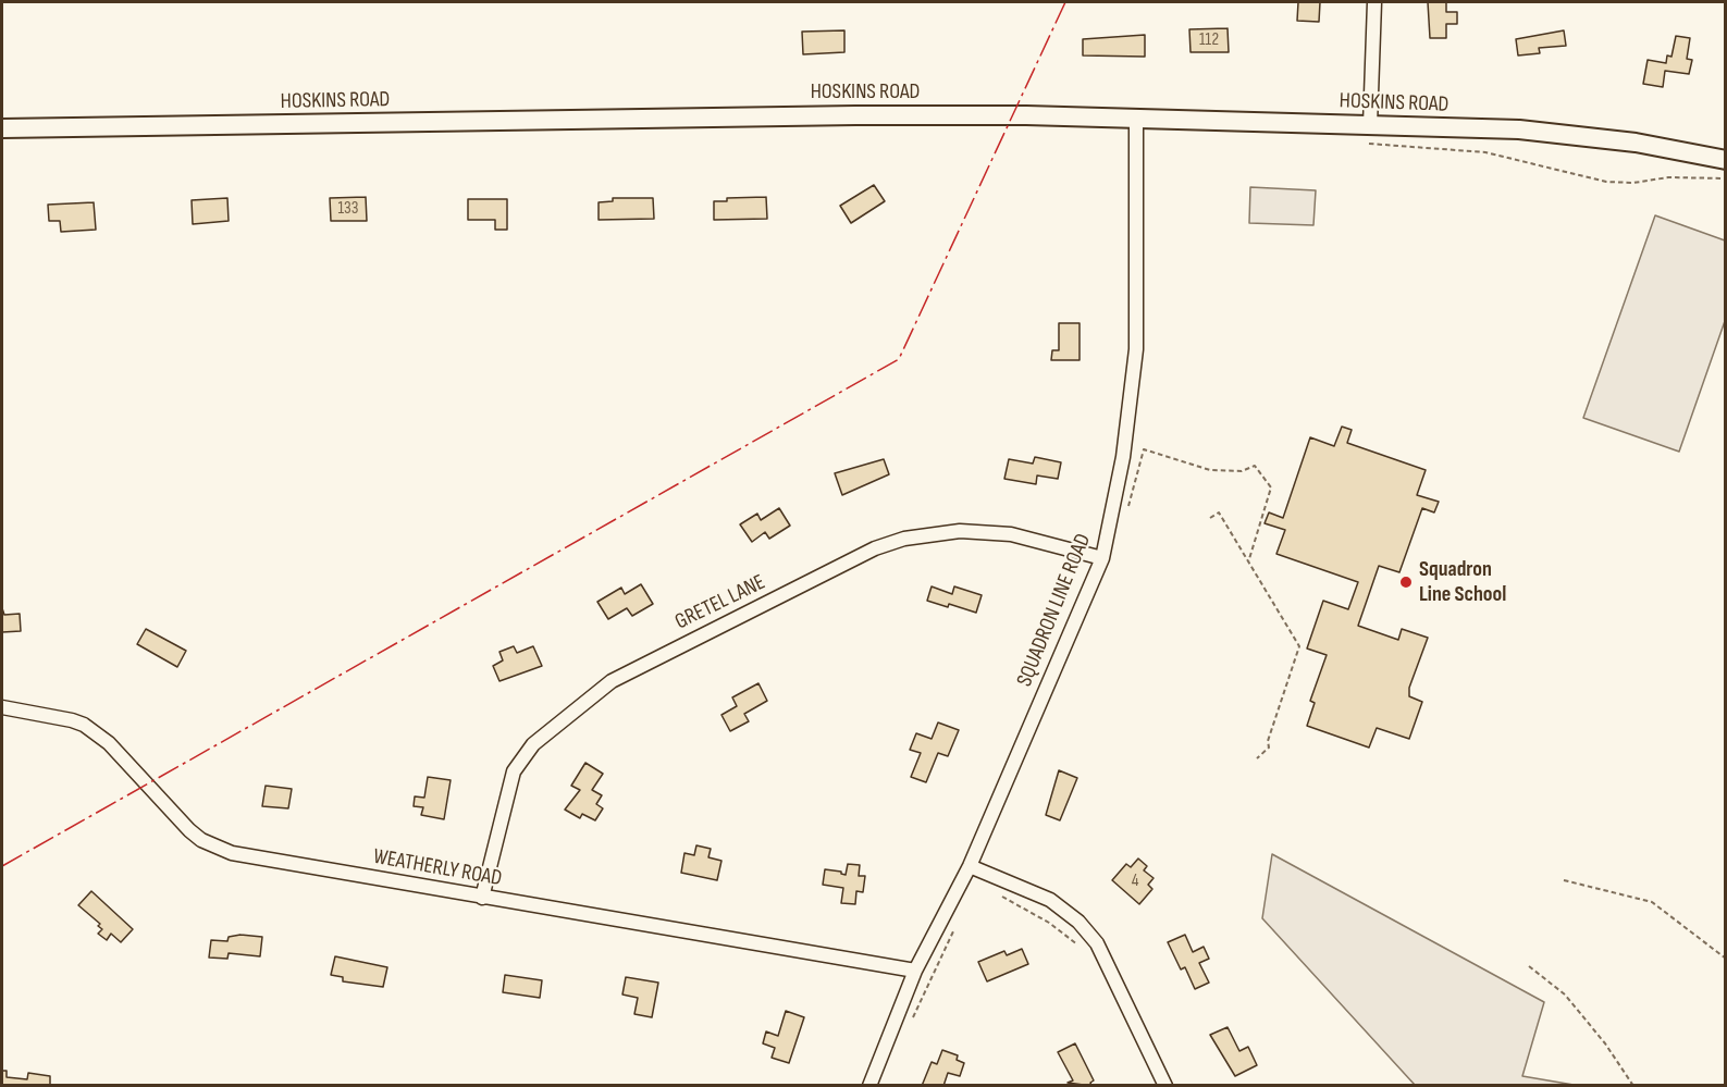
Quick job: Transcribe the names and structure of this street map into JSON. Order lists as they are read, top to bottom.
{
  "streets": {
    "street": [
      "HOSKINS ROAD",
      "GRETEL LANE",
      "SQUADRON LINE ROAD",
      "WEATHERLY ROAD"
    ]
  },
  "crossings": [
    ["HOSKINS ROAD", "SQUADRON LINE ROAD"],
    ["GRETEL LANE", "SQUADRON LINE ROAD"],
    ["GRETEL LANE", "WEATHERLY ROAD"],
    ["SQUADRON LINE ROAD", "WEATHERLY ROAD"]
  ],
  "places": ["Squadron Line School"],
  "house_numbers": ["112", "133", "4"]
}
